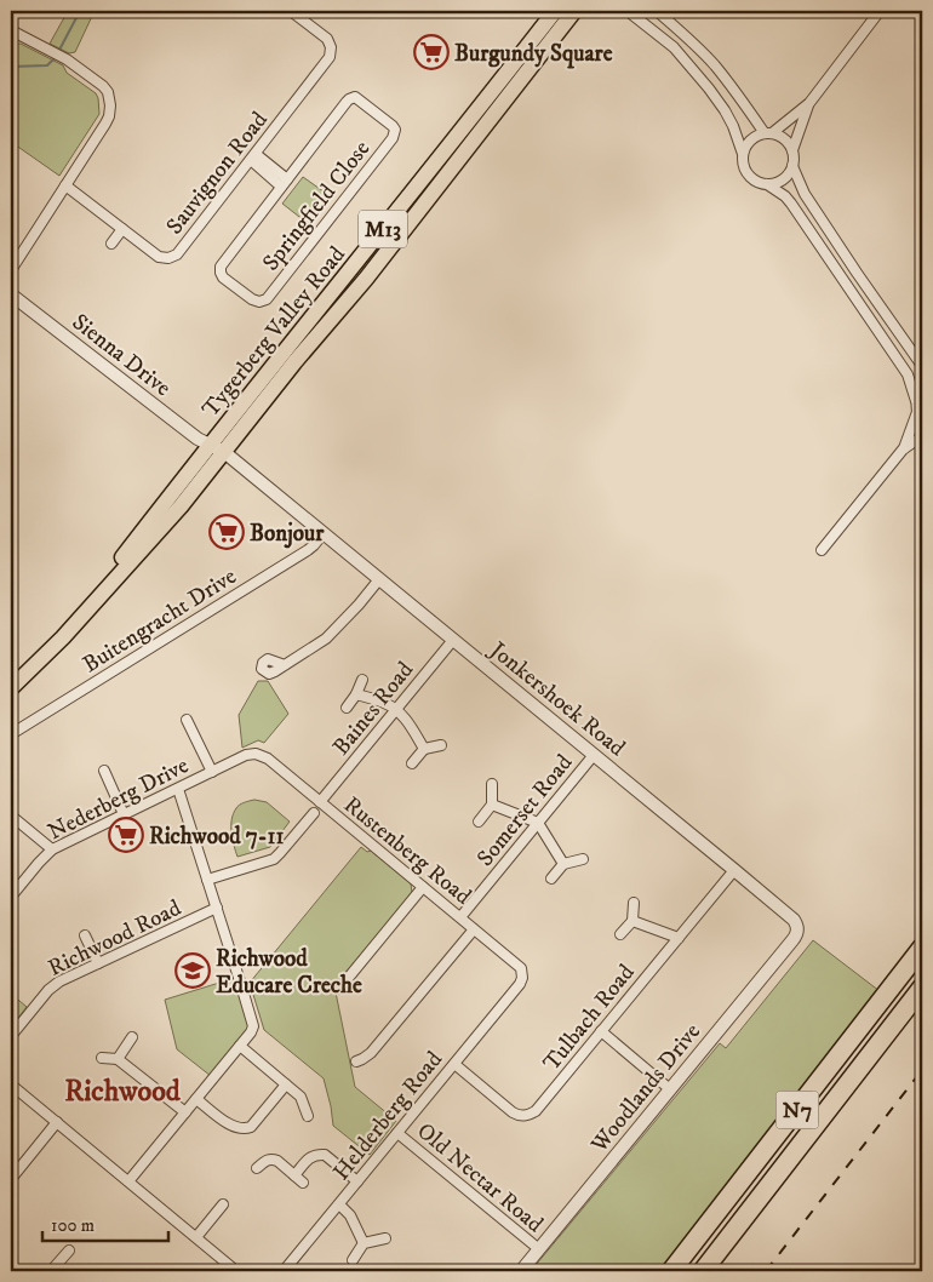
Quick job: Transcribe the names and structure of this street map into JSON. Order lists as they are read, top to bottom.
{
  "streets": {
    "highway": ["N7"],
    "main road": ["M13", "Tygerberg Valley Road"],
    "street": [
      "Sauvignon Road",
      "Springfield Close",
      "Sienna Drive",
      "Buitengracht Drive",
      "Jonkershoek Road",
      "Baines Road",
      "Nederberg Drive",
      "Somerset Road",
      "Rustenberg Road",
      "Richwood Road",
      "Tulbach Road",
      "Woodlands Drive",
      "Helderberg Road",
      "Old Nectar Road"
    ]
  },
  "crossings": [
    ["Sauvignon Road", "Springfield Close"],
    ["Tygerberg Valley Road", "Sienna Drive"],
    ["Tygerberg Valley Road", "Jonkershoek Road"],
    ["Buitengracht Drive", "Jonkershoek Road"],
    ["Jonkershoek Road", "Baines Road"],
    ["Jonkershoek Road", "Somerset Road"],
    ["Jonkershoek Road", "Tulbach Road"],
    ["Jonkershoek Road", "Woodlands Drive"],
    ["Baines Road", "Rustenberg Road"],
    ["Nederberg Drive", "Rustenberg Road"],
    ["Somerset Road", "Rustenberg Road"],
    ["Rustenberg Road", "Helderberg Road"],
    ["Tulbach Road", "Helderberg Road"],
    ["Woodlands Drive", "Old Nectar Road"],
    ["Helderberg Road", "Old Nectar Road"]
  ],
  "districts": ["Richwood"],
  "places": {
    "supermarket": ["Burgundy Square", "Bonjour", "Richwood 7-11"],
    "school or university": ["Richwood Educare Creche"]
  },
  "scale_bar": "100 m"
}
